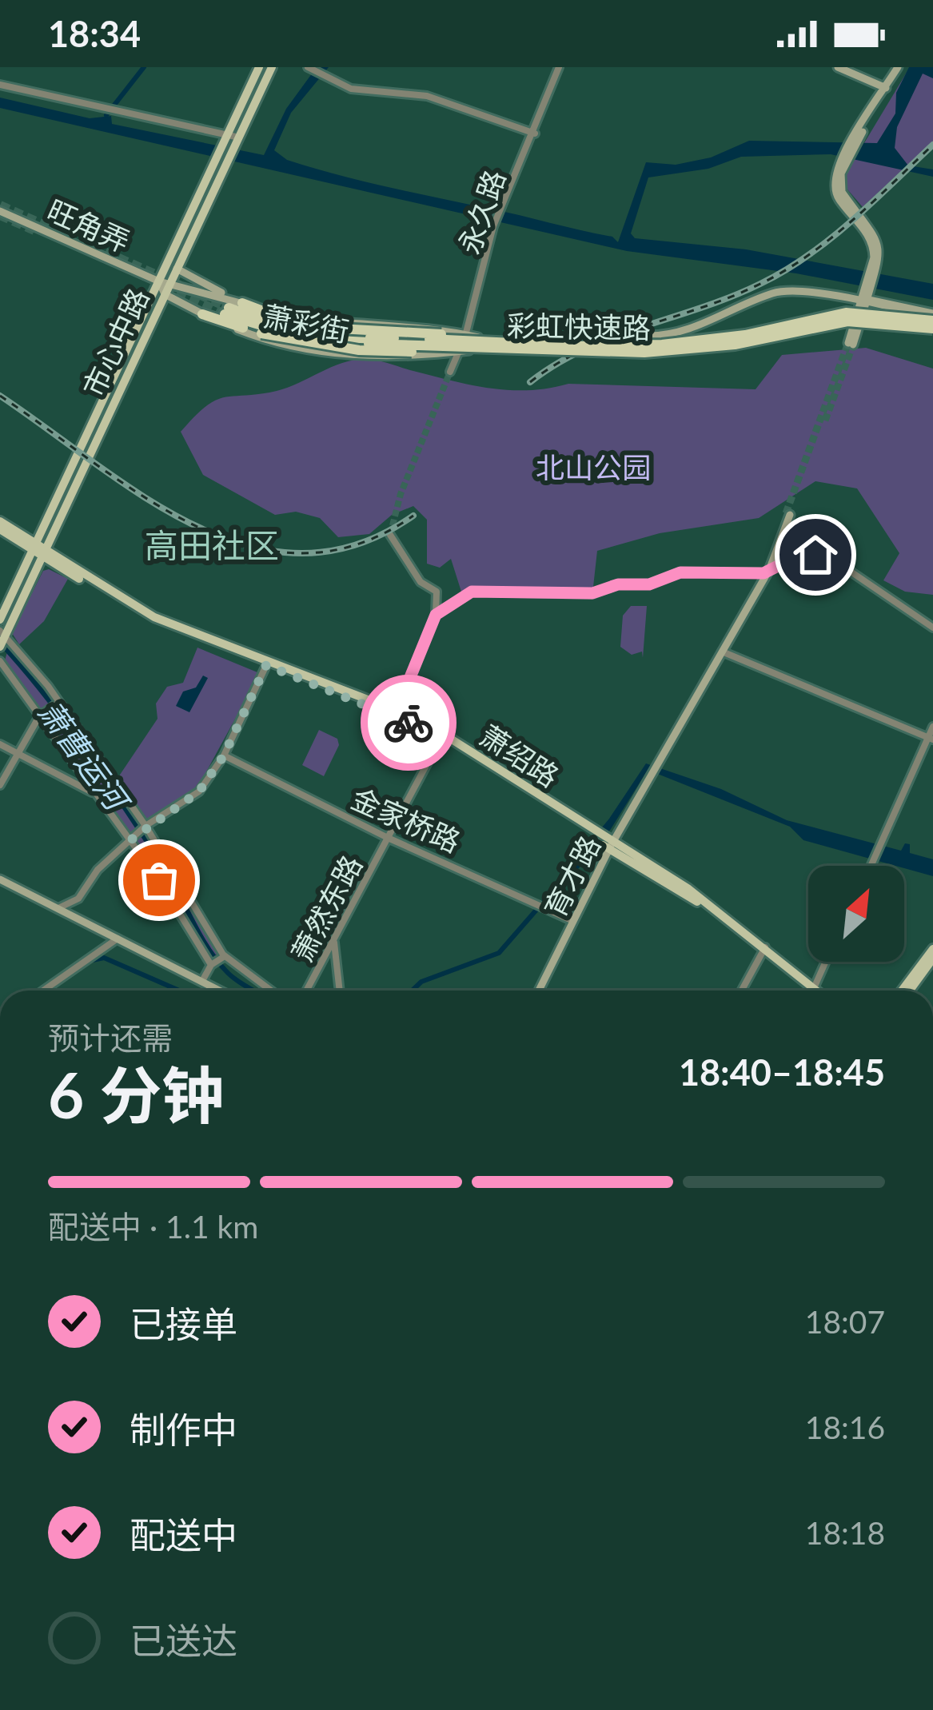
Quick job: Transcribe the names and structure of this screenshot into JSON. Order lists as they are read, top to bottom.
{
  "streets": {
    "highway": ["彩虹快速路"],
    "main road": [
      "旺角弄",
      "萧彩街",
      "市心中路",
      "萧绍路",
      "育才路"
    ],
    "street": ["永久路", "金家桥路", "萧然东路"]
  },
  "crossings": [
    ["永久路", "萧彩街"],
    ["旺角弄", "萧彩街"],
    ["旺角弄", "市心中路"],
    ["萧彩街", "市心中路"],
    ["市心中路", "萧绍路"],
    ["萧绍路", "育才路"],
    ["萧绍路", "萧然东路"],
    ["金家桥路", "育才路"],
    ["金家桥路", "萧然东路"]
  ],
  "districts": ["高田社区"],
  "water": ["萧曹运河"],
  "parks": ["北山公园"],
  "north": "top right",
  "page": {
    "status": "18:34",
    "heading": ["6 分钟", "预计还需", "18:40–18:45"],
    "bar": "配送中 · 1.1 km",
    "list": [
      ["已接单", "18:07"],
      ["制作中", "18:16"],
      ["配送中", "18:18"],
      "已送达"
    ]
  }
}
